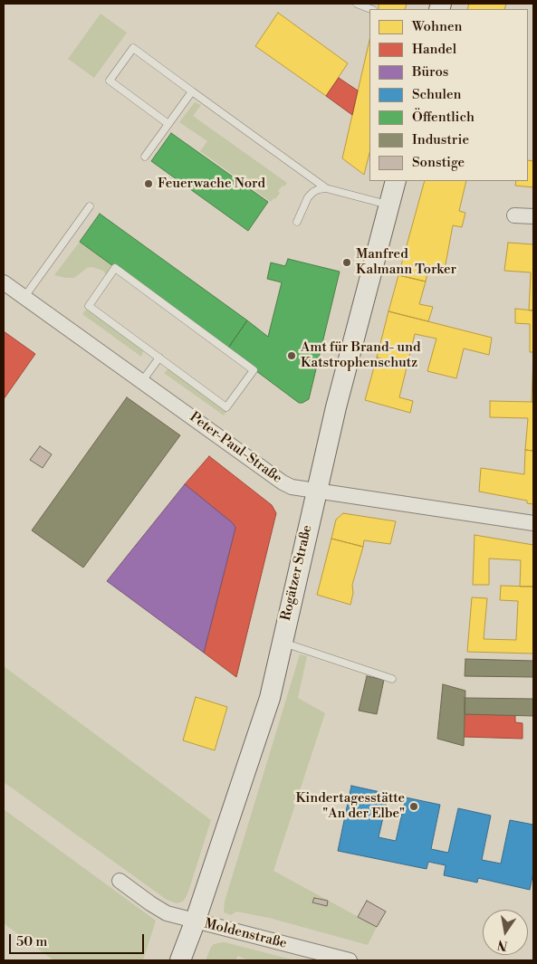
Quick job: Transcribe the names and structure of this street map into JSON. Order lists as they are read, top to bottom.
{
  "streets": {
    "street": ["Peter-Paul-Straße", "Rogätzer Straße", "Moldenstraße"]
  },
  "crossings": [
    ["Peter-Paul-Straße", "Rogätzer Straße"],
    ["Rogätzer Straße", "Moldenstraße"]
  ],
  "places": [
    "Feuerwache Nord",
    "Manfred Kalmann Torker",
    "Amt für Brand- und Katstrophenschutz",
    "Kindertagesstätte \"An der Elbe\""
  ],
  "legend": [
    "Wohnen",
    "Handel",
    "Büros",
    "Schulen",
    "Öffentlich",
    "Industrie",
    "Sonstige"
  ],
  "scale_bar": "50 m",
  "north": "bottom"
}
